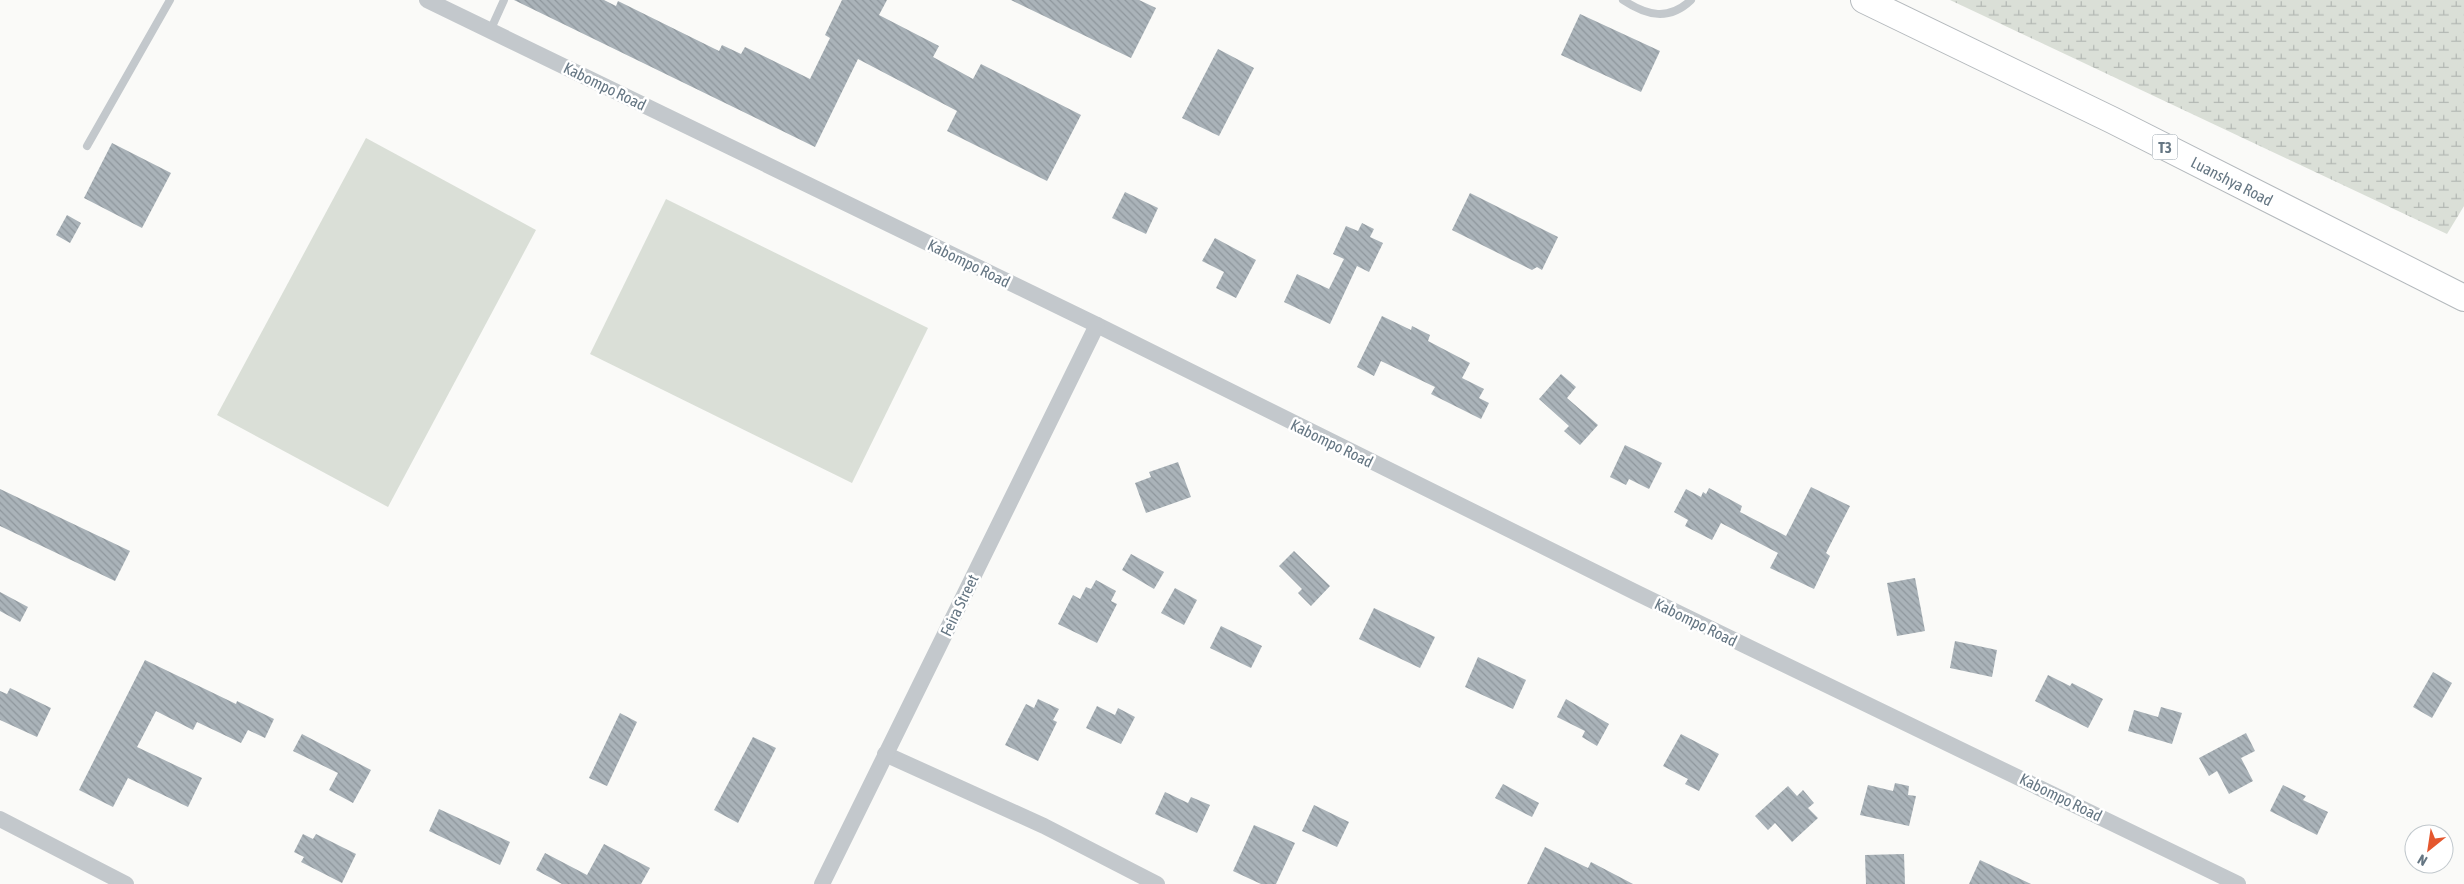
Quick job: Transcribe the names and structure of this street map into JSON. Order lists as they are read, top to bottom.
{
  "streets": {
    "highway": ["T3", "Luanshya Road"],
    "street": ["Kabompo Road", "Feira Street"]
  },
  "crossings": [
    ["Kabompo Road", "Feira Street"]
  ],
  "north": "bottom left"
}
